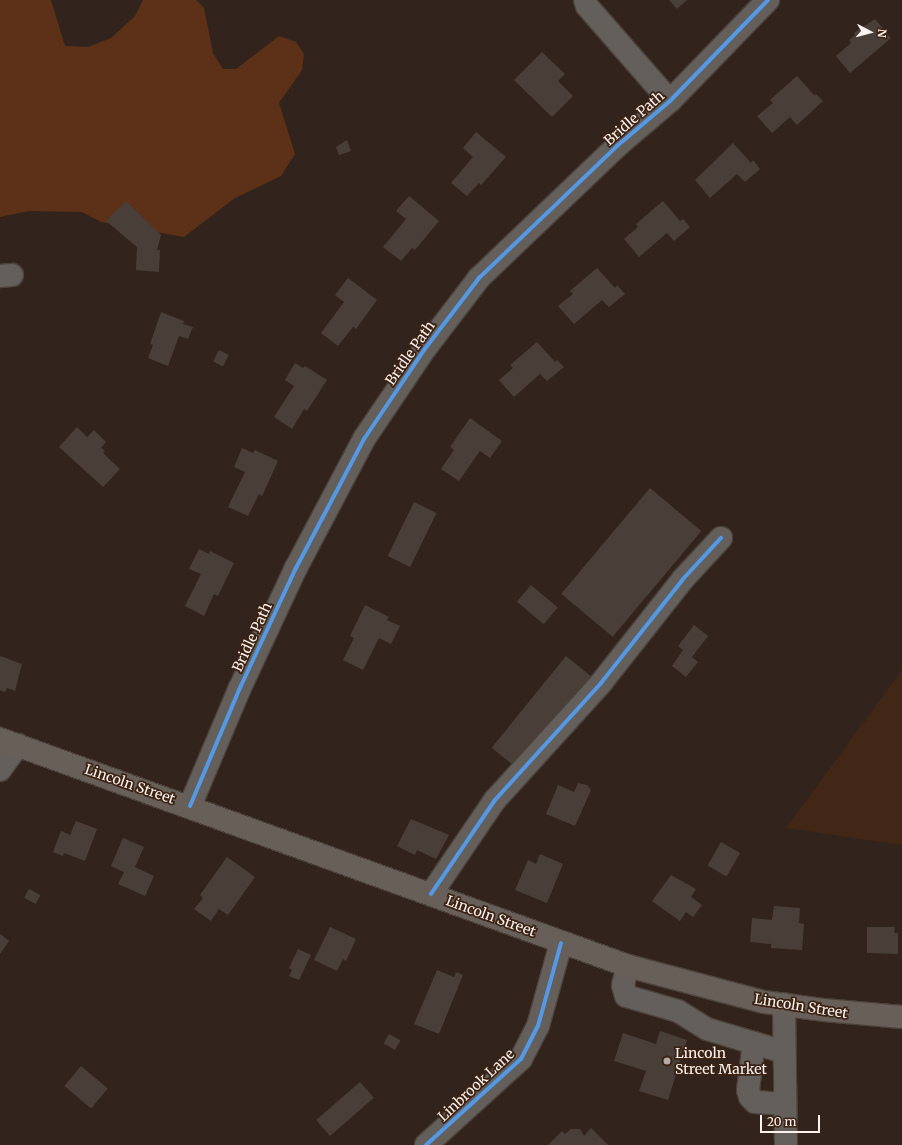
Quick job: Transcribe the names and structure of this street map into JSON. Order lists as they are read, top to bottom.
{
  "streets": {
    "main road": ["Lincoln Street"],
    "street": ["Bridle Path", "Linbrook Lane"]
  },
  "crossings": [
    ["Bridle Path", "Lincoln Street"],
    ["Lincoln Street", "Linbrook Lane"]
  ],
  "places": ["Lincoln Street Market"],
  "scale_bar": "20 m",
  "north": "right"
}
